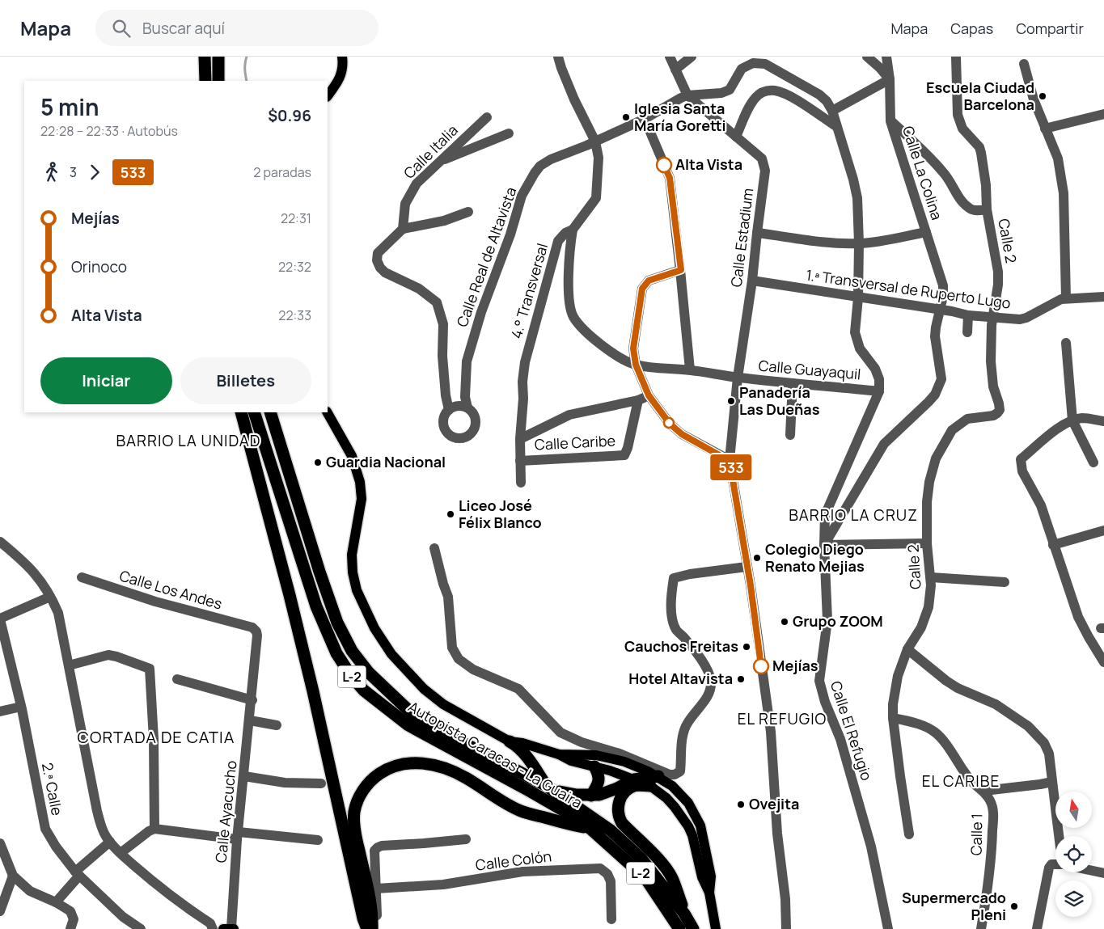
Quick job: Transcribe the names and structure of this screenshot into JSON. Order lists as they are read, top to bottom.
{
  "streets": {
    "highway": ["L-2", "Autopista Caracas - La Guaira"],
    "street": [
      "Calle Italia",
      "Calle La Colina",
      "Calle Estadium",
      "Calle 2",
      "Calle Real de Altavista",
      "1.ª Transversal de Ruperto Lugo",
      "4.° Transversal",
      "Calle Guayaquil",
      "Calle Caribe",
      "Calle Los Andes",
      "Calle El Refugio",
      "2.ª Calle",
      "Calle Ayacucho",
      "Calle 1",
      "Calle Colón"
    ]
  },
  "crossings": [
    ["Calle La Colina", "1.ª Transversal de Ruperto Lugo"],
    ["Calle La Colina", "Calle El Refugio"],
    ["Calle Estadium", "Calle Real de Altavista"],
    ["Calle Estadium", "1.ª Transversal de Ruperto Lugo"],
    ["Calle Estadium", "Calle Guayaquil"],
    ["Calle 2", "1.ª Transversal de Ruperto Lugo"],
    ["Calle Real de Altavista", "1.ª Transversal de Ruperto Lugo"],
    ["Calle Real de Altavista", "4.° Transversal"],
    ["Calle Real de Altavista", "Calle Guayaquil"],
    ["Calle Real de Altavista", "Calle El Refugio"],
    ["4.° Transversal", "Calle Guayaquil"],
    ["4.° Transversal", "Calle Caribe"],
    ["Calle Guayaquil", "Calle El Refugio"],
    ["Calle Los Andes", "Calle Ayacucho"]
  ],
  "districts": [
    "BARRIO LA UNIDAD",
    "BARRIO LA CRUZ",
    "EL REFUGIO",
    "CORTADA DE CATIA",
    "EL CARIBE"
  ],
  "places": [
    "Escuela Ciudad Barcelona",
    "Iglesia Santa María Goretti",
    "Alta Vista",
    "Panadería Las Dueñas",
    "Guardia Nacional",
    "Liceo José Félix Blanco",
    "Colegio Diego Renato Mejias",
    "Grupo ZOOM",
    "Cauchos Freitas",
    "Mejías",
    "Hotel Altavista",
    "Ovejita",
    "Supermercado Pleni"
  ],
  "lines": ["bus line 533"],
  "north": "top",
  "page": {
    "header": "Mapa",
    "search": "Buscar aquí",
    "nav": ["Mapa", "Capas", "Compartir"],
    "on_map": "533",
    "heading": ["5 min", "22:28 – 22:33 · Autobús", "$0.96"],
    "legs": ["3", "533", "2 paradas"],
    "list": [
      {
        "name": "Mejías",
        "value": "22:31"
      },
      {
        "name": "Orinoco",
        "value": "22:32"
      },
      {
        "name": "Alta Vista",
        "value": "22:33"
      }
    ],
    "buttons": ["Iniciar", "Billetes"]
  }
}
